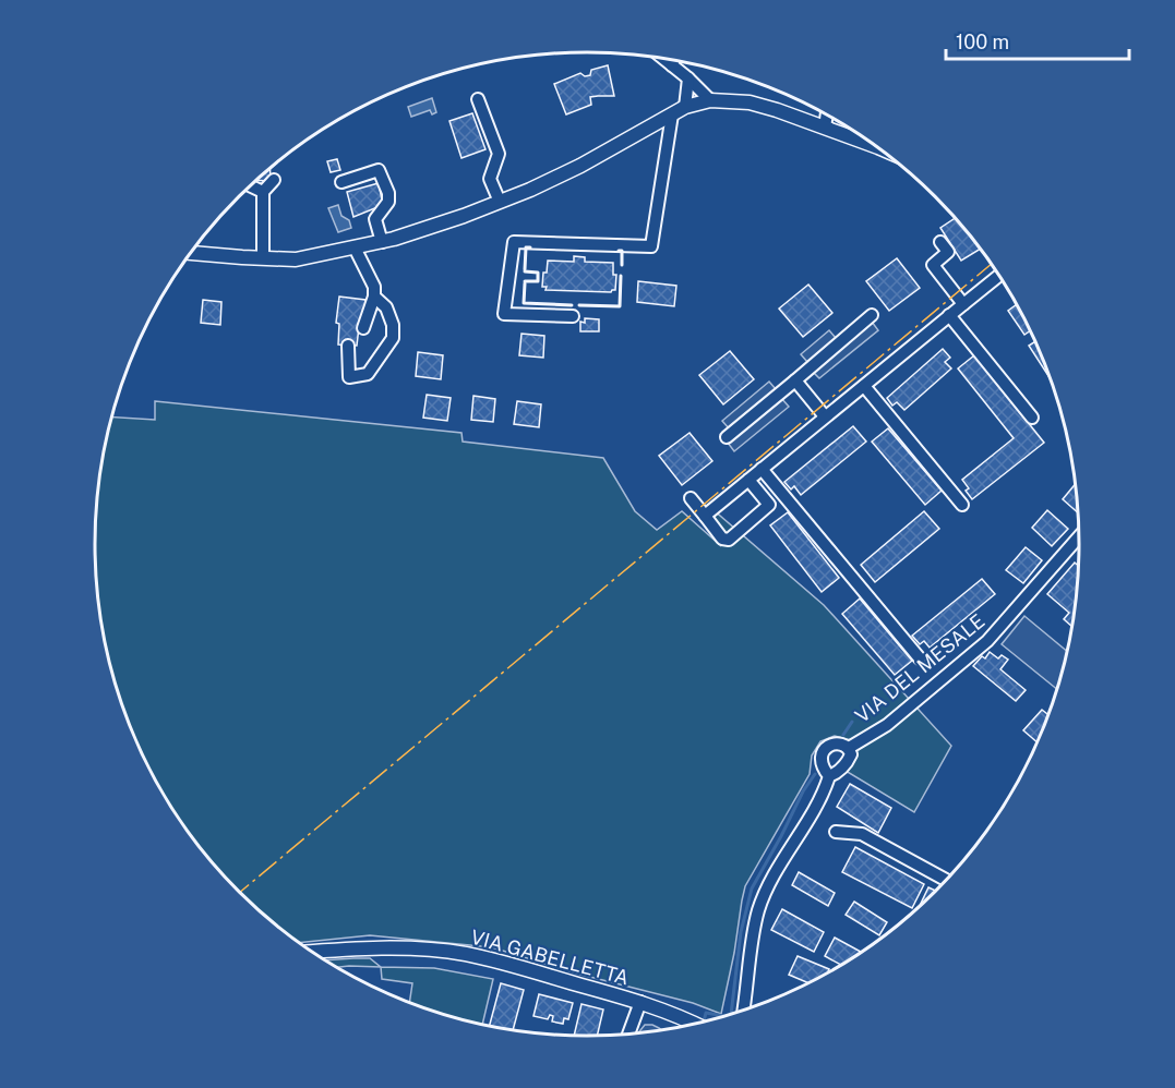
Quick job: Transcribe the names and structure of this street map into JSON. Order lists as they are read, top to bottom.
{
  "streets": {
    "street": ["VIA DEL MESALE", "VIA GABELLETTA"]
  },
  "scale_bar": "100 m"
}
